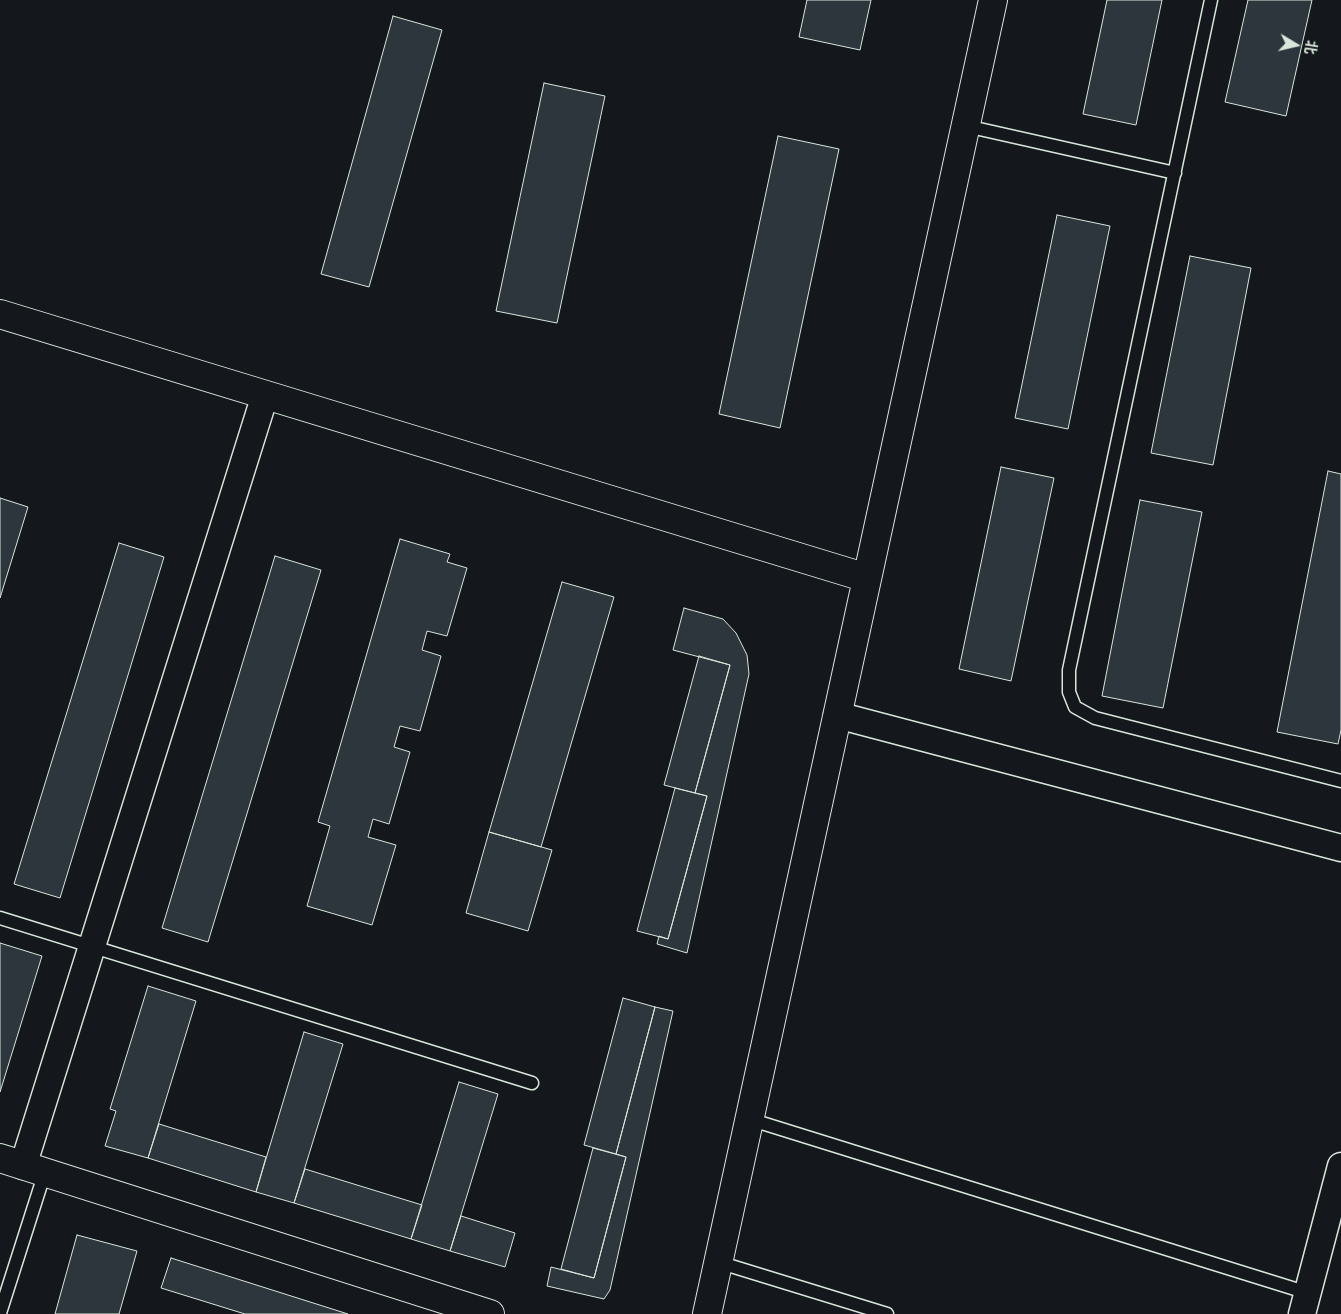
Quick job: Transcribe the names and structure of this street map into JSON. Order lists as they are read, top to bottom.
{
  "north": "right"
}
